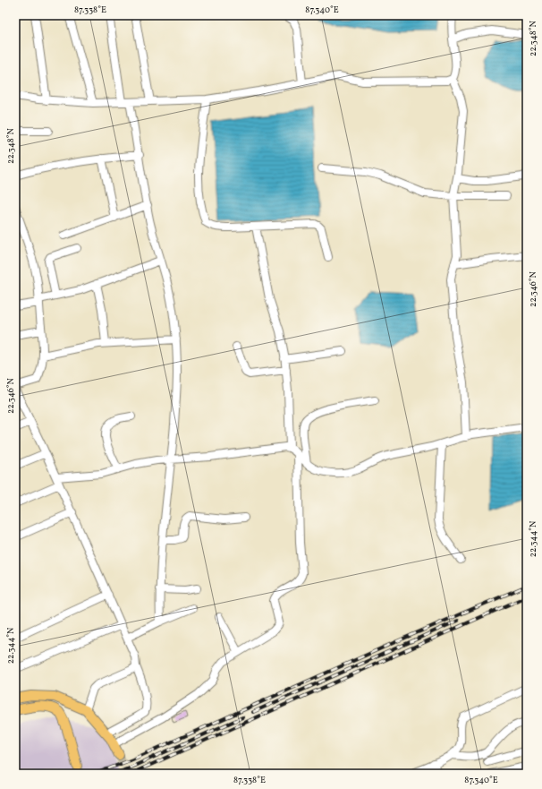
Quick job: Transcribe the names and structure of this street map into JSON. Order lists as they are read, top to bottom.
{
  "coordinates": [
    "87.338°E",
    "87.340°E",
    "22.348°N",
    "22.346°N",
    "22.344°N"
  ]
}
